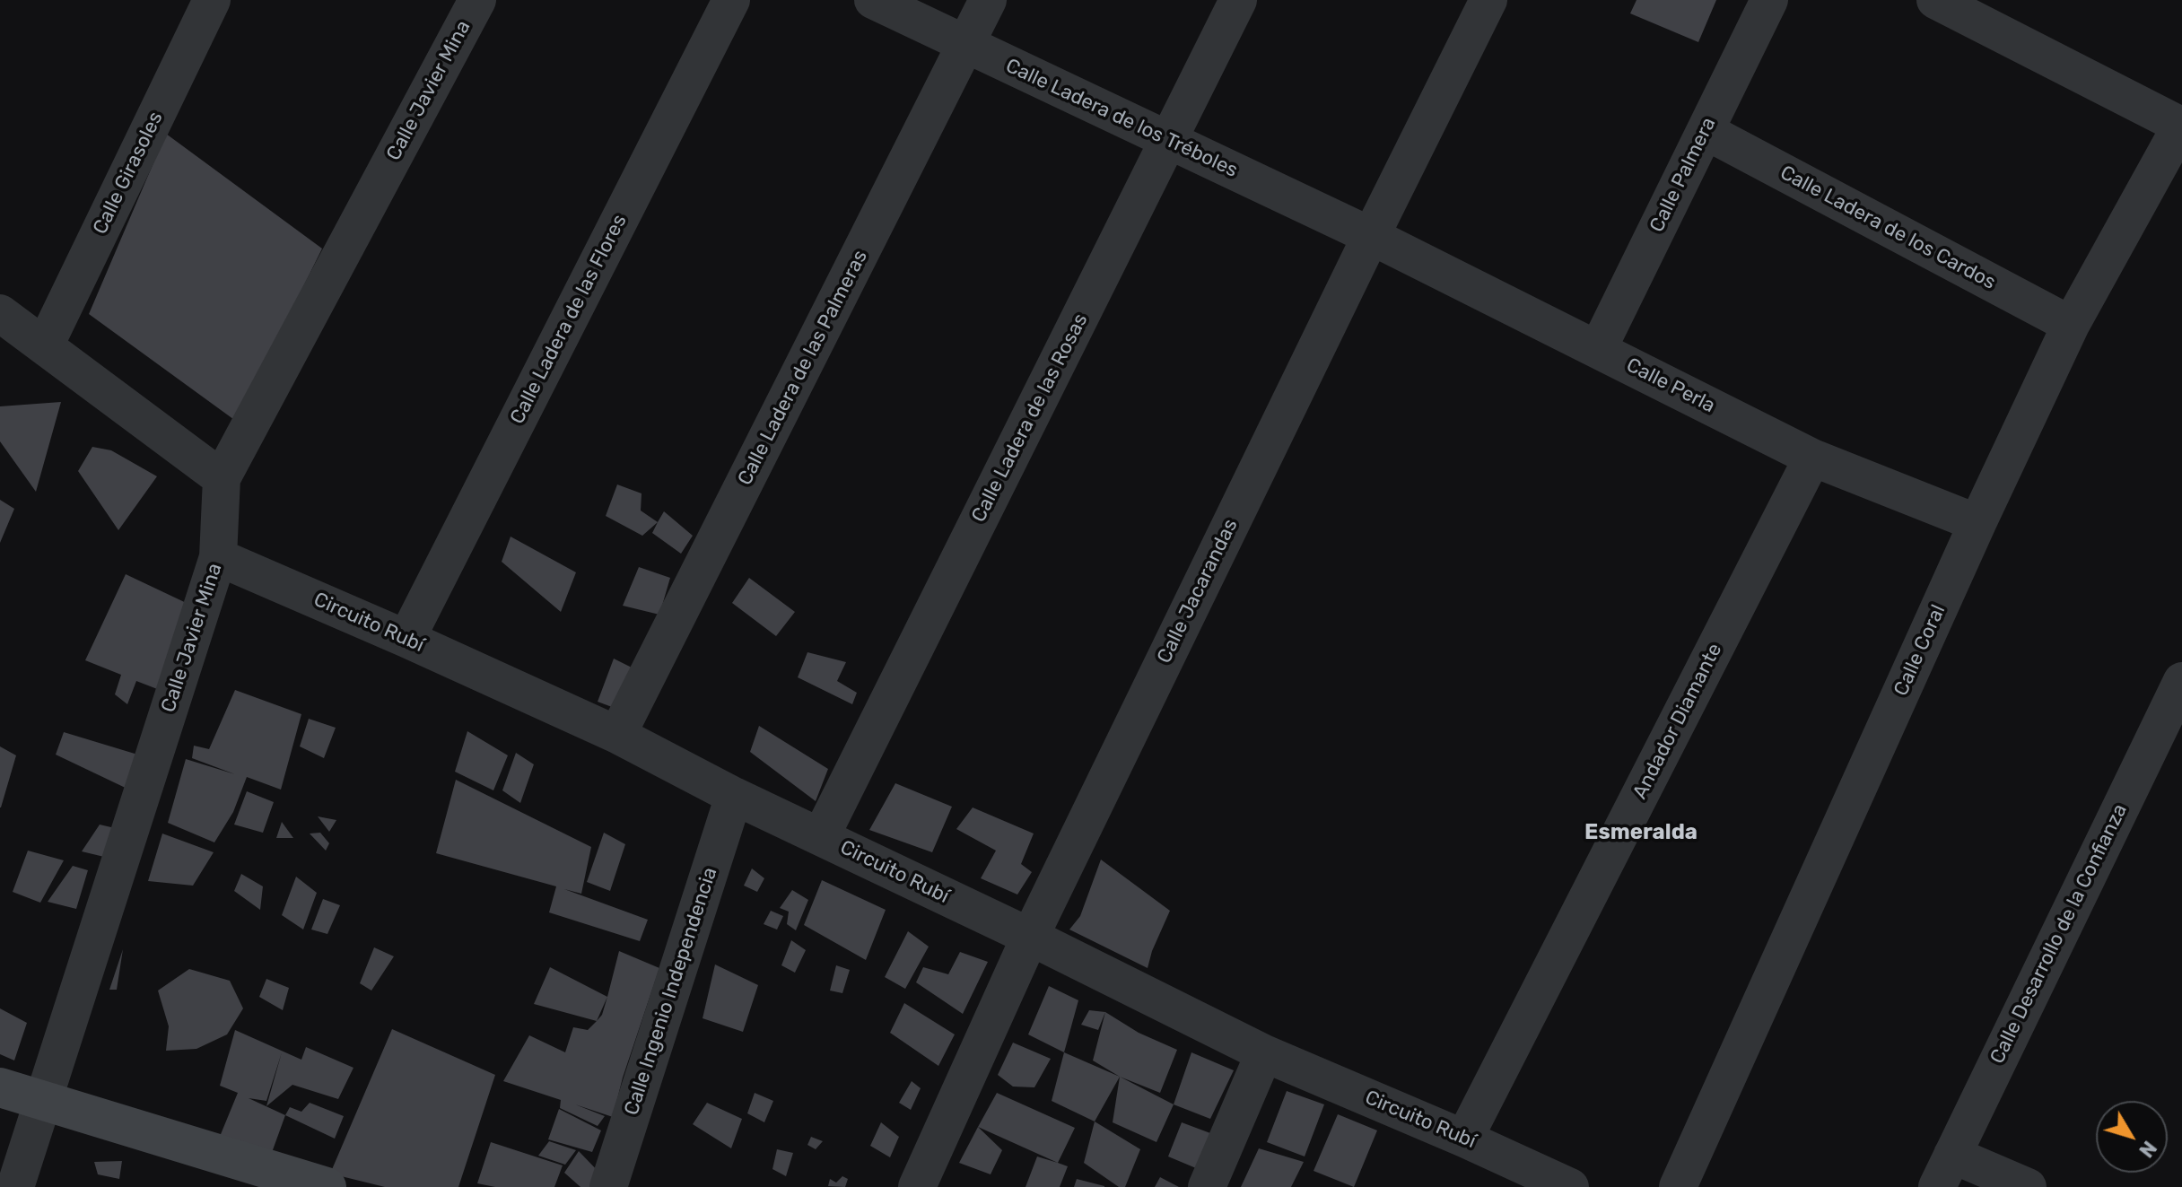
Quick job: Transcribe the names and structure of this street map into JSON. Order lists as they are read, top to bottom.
{
  "streets": {
    "street": [
      "Calle Javier Mina",
      "Calle Ladera de los Tréboles",
      "Calle Girasoles",
      "Calle Palmera",
      "Calle Ladera de los Cardos",
      "Calle Ladera de las Flores",
      "Calle Ladera de las Palmeras",
      "Calle Perla",
      "Calle Ladera de las Rosas",
      "Calle Jacarandas",
      "Circuito Rubí",
      "Calle Coral",
      "Andador Diamante",
      "Calle Desarrollo de la Confianza",
      "Calle Ingenio Independencia"
    ]
  },
  "crossings": [
    ["Calle Javier Mina", "Circuito Rubí"],
    ["Calle Ladera de los Tréboles", "Calle Ladera de las Palmeras"],
    ["Calle Ladera de los Tréboles", "Calle Perla"],
    ["Calle Ladera de los Tréboles", "Calle Ladera de las Rosas"],
    ["Calle Ladera de los Tréboles", "Calle Jacarandas"],
    ["Calle Palmera", "Calle Ladera de los Cardos"],
    ["Calle Palmera", "Calle Perla"],
    ["Calle Ladera de los Cardos", "Calle Coral"],
    ["Calle Ladera de las Flores", "Circuito Rubí"],
    ["Calle Ladera de las Palmeras", "Circuito Rubí"],
    ["Calle Perla", "Calle Jacarandas"],
    ["Calle Perla", "Calle Coral"],
    ["Calle Perla", "Andador Diamante"],
    ["Calle Ladera de las Rosas", "Circuito Rubí"],
    ["Calle Jacarandas", "Circuito Rubí"],
    ["Circuito Rubí", "Andador Diamante"],
    ["Circuito Rubí", "Calle Ingenio Independencia"]
  ],
  "districts": ["Esmeralda"],
  "north": "bottom right"
}
